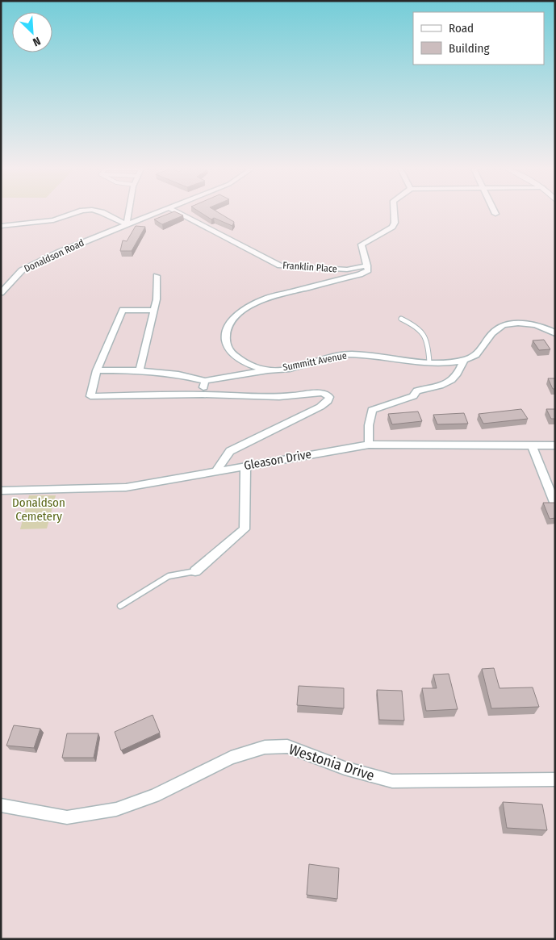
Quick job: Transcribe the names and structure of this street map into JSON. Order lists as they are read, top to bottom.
{
  "streets": {
    "street": [
      "Donaldson Road",
      "Franklin Place",
      "Summitt Avenue",
      "Gleason Drive",
      "Westonia Drive"
    ]
  },
  "crossings": [
    ["Franklin Place", "Summitt Avenue"]
  ],
  "parks": ["Donaldson Cemetery"],
  "legend": ["Road", "Building"],
  "north": "bottom right"
}
